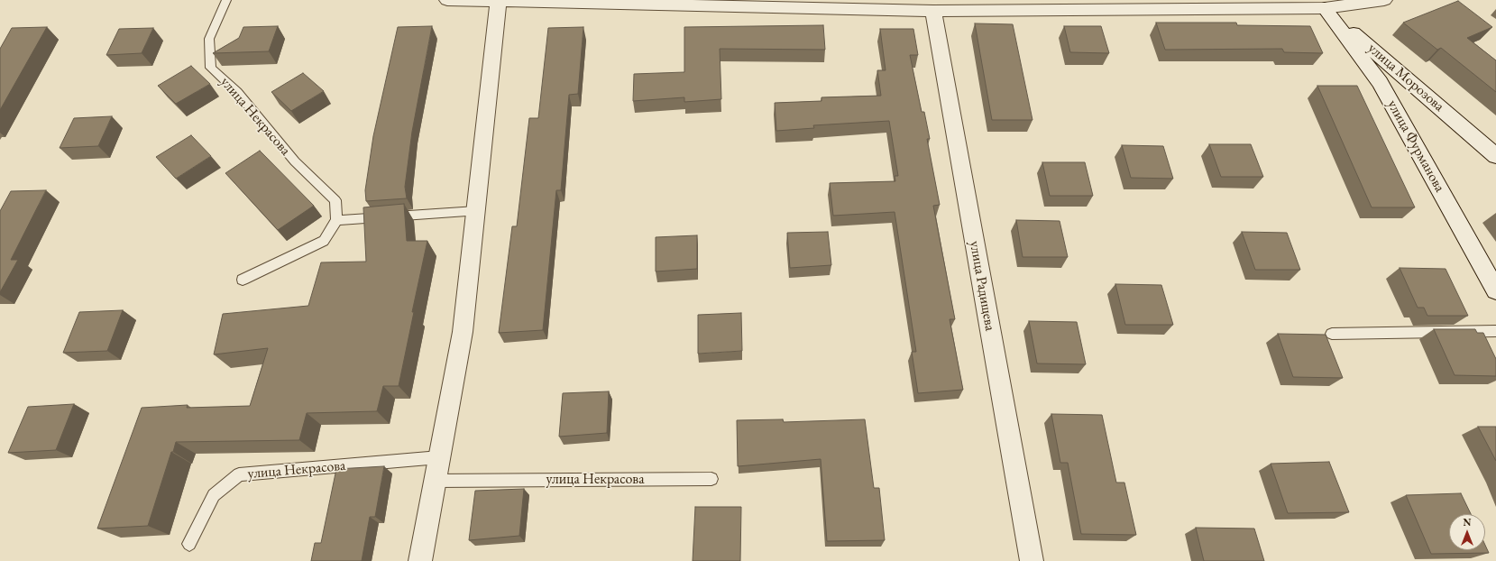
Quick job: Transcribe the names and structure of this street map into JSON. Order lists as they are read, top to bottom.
{
  "streets": {
    "street": ["улица Морозова", "улица Фурманова", "улица Радищева"],
    "lane": ["улица Некрасова"]
  },
  "crossings": [
    ["улица Морозова", "улица Фурманова"]
  ],
  "north": "top"
}
